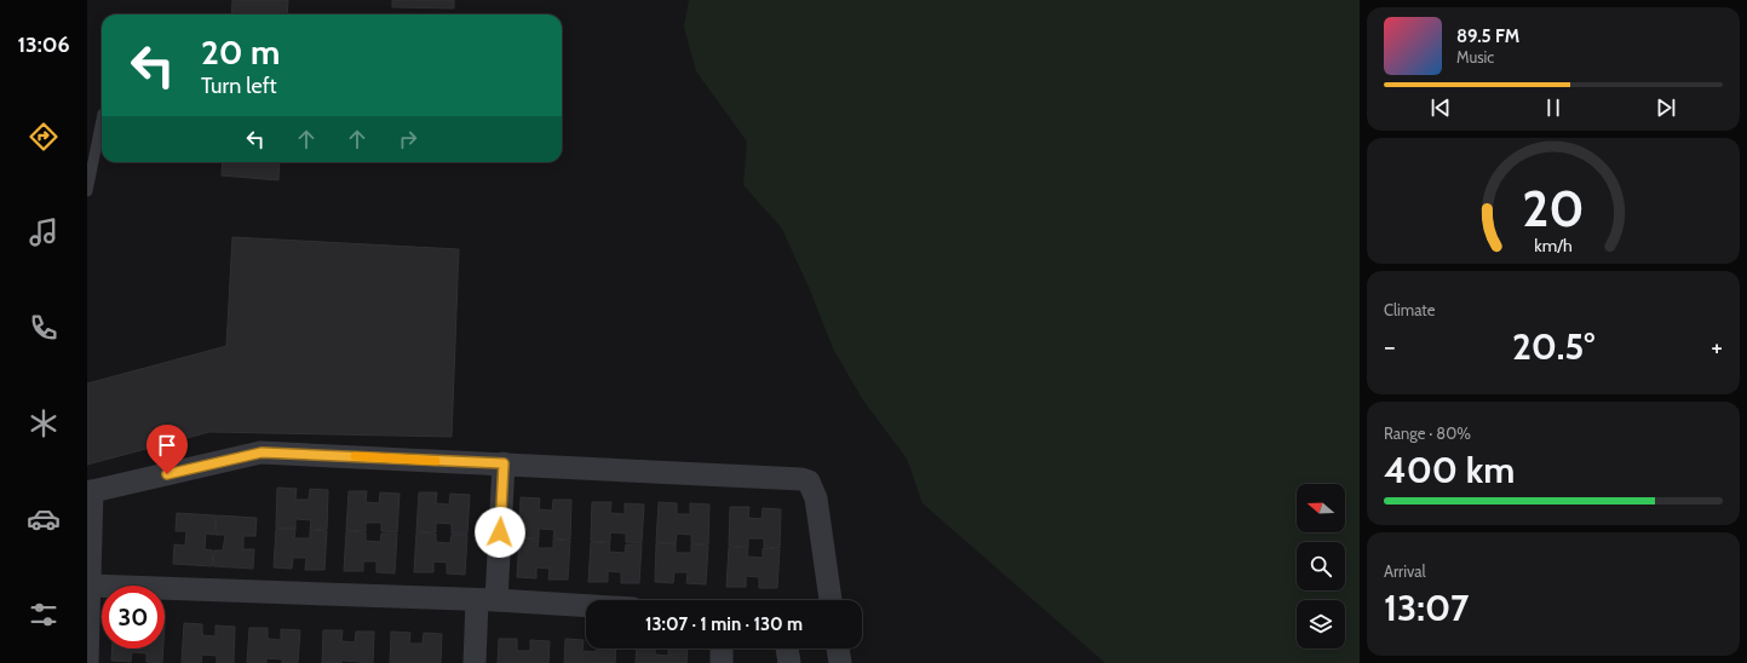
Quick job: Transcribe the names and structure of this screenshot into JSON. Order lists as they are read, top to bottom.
{
  "north": "left",
  "page": {
    "tabs": "13:06",
    "turn": ["20 m", "Turn left"],
    "song": ["89.5 FM", "Music"],
    "tile": [
      "Climate",
      ["Range · 80%", "400 km"],
      ["Arrival", "13:07"]
    ],
    "heat": ["−", "20.5°", "+"],
    "limit": "30",
    "trip": "13:07 · 1 min · 130 m",
    "gauge": ["20", "km/h"]
  }
}
